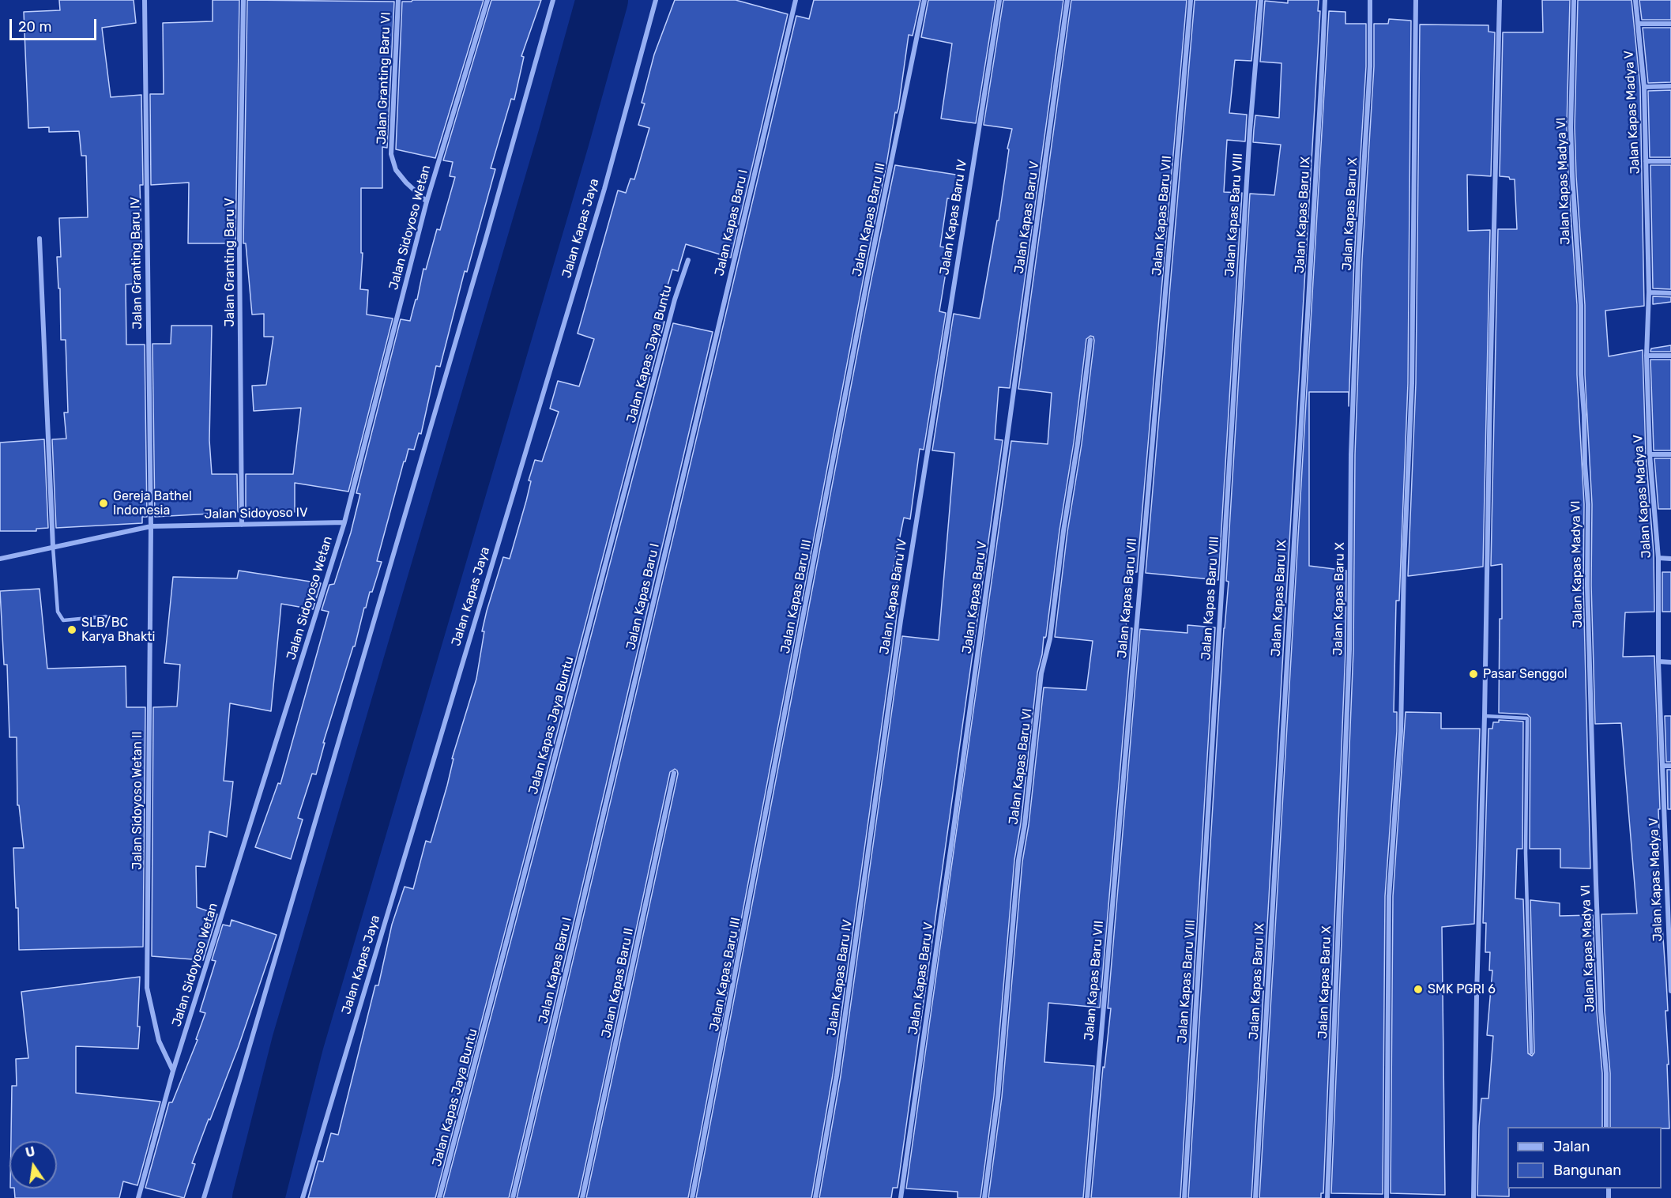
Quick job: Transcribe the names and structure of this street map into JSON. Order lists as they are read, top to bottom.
{
  "streets": {
    "street": [
      "Jalan Granting Baru VI",
      "Jalan Kapas Madya V",
      "Jalan Kapas Madya VI",
      "Jalan Kapas Baru X",
      "Jalan Kapas Baru VIII",
      "Jalan Kapas Baru IX",
      "Jalan Kapas Baru VII",
      "Jalan Kapas Baru IV",
      "Jalan Kapas Baru V",
      "Jalan Kapas Baru III",
      "Jalan Kapas Baru I",
      "Jalan Sidoyoso Wetan",
      "Jalan Kapas Jaya",
      "Jalan Granting Baru V",
      "Jalan Granting Baru IV",
      "Jalan Kapas Jaya Buntu",
      "Jalan Sidoyoso IV",
      "Jalan Kapas Baru VI",
      "Jalan Sidoyoso Wetan II",
      "Jalan Kapas Baru II"
    ]
  },
  "crossings": [
    ["Jalan Granting Baru VI", "Jalan Sidoyoso Wetan"],
    ["Jalan Sidoyoso Wetan", "Jalan Sidoyoso IV"],
    ["Jalan Sidoyoso Wetan", "Jalan Sidoyoso Wetan II"],
    ["Jalan Granting Baru V", "Jalan Sidoyoso IV"],
    ["Jalan Granting Baru IV", "Jalan Sidoyoso IV"],
    ["Jalan Granting Baru IV", "Jalan Sidoyoso Wetan II"],
    ["Jalan Sidoyoso IV", "Jalan Sidoyoso Wetan II"]
  ],
  "places": [
    "Gereja Bathel Indonesia",
    "SLB/BC Karya Bhakti",
    "Pasar Senggol",
    "SMK PGRI 6"
  ],
  "legend": ["Jalan", "Bangunan"],
  "scale_bar": "20 m",
  "north": "top"
}
